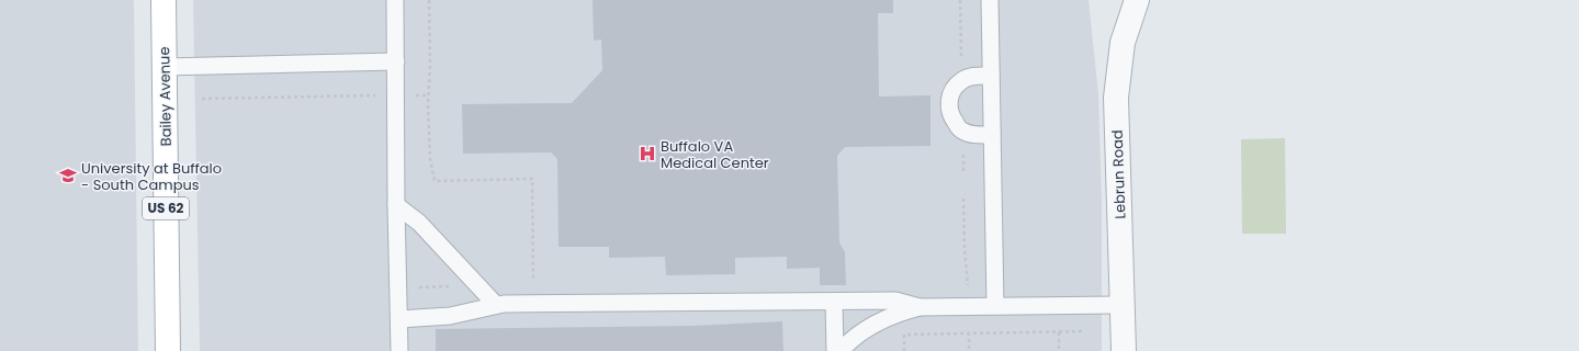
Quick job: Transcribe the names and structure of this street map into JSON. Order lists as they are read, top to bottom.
{
  "streets": {
    "main road": ["Bailey Avenue", "US 62"],
    "street": ["Lebrun Road"]
  },
  "places": {
    "hospital": ["Buffalo VA Medical Center"],
    "school or university": ["University at Buffalo - South Campus"]
  }
}
